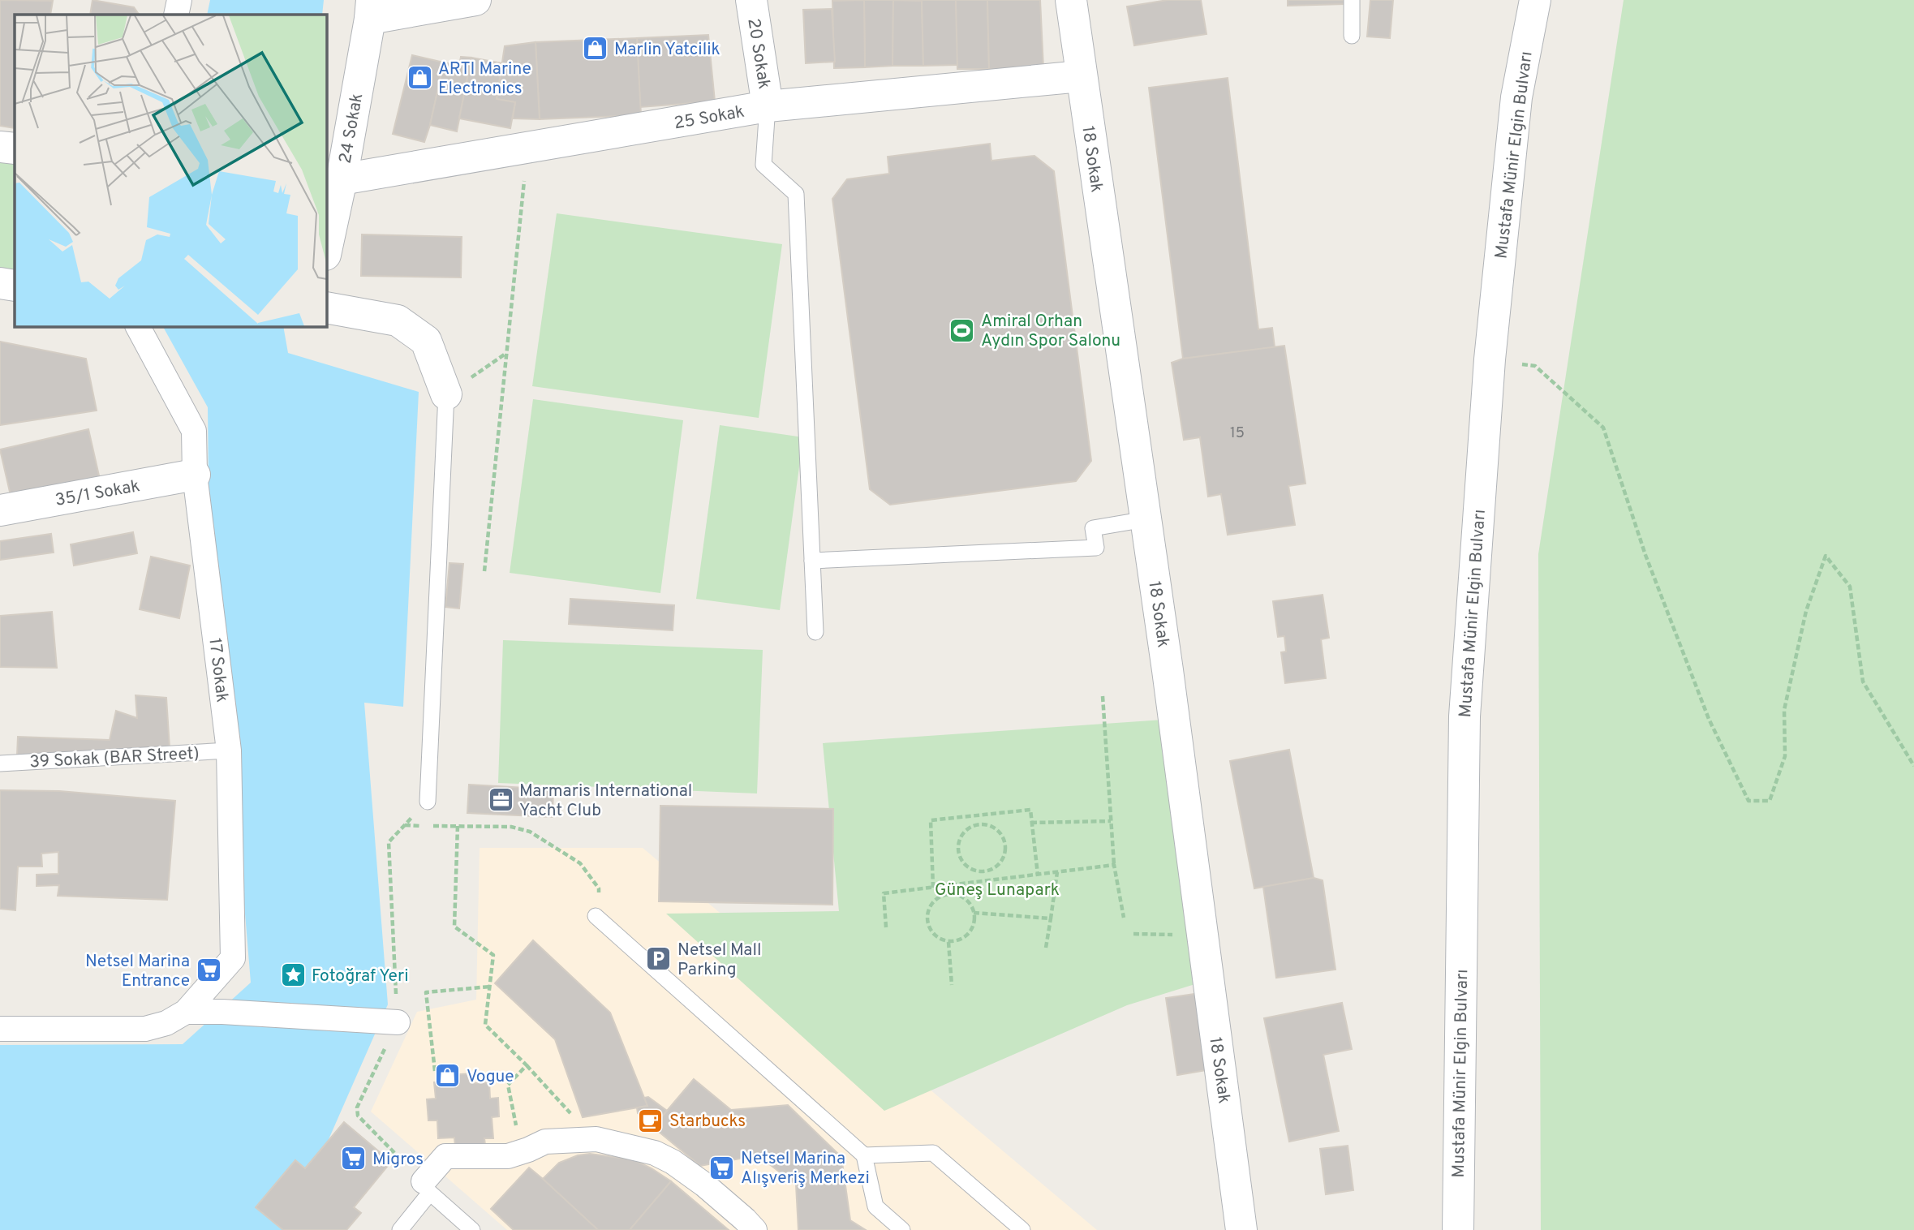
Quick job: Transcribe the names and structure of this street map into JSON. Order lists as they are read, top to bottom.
{
  "streets": {
    "street": [
      "20 Sokak",
      "25 Sokak",
      "24 Sokak",
      "Mustafa Münir Elgin Bulvarı",
      "18 Sokak",
      "35/1 Sokak",
      "17 Sokak"
    ],
    "lane": ["39 Sokak (BAR Street)"]
  },
  "crossings": [
    ["20 Sokak", "25 Sokak"],
    ["25 Sokak", "24 Sokak"],
    ["25 Sokak", "18 Sokak"],
    ["35/1 Sokak", "17 Sokak"],
    ["17 Sokak", "39 Sokak (BAR Street)"]
  ],
  "parks": ["Güneş Lunapark"],
  "places": {
    "shop": ["Marlin Yatcilik", "ARTI Marine Electronics", "Vogue"],
    "sports": ["Amiral Orhan Aydın Spor Salonu"],
    "office": ["Marmaris International Yacht Club"],
    "parking": ["Netsel Mall Parking"],
    "supermarket": ["Netsel Marina Entrance", "Migros", "Netsel Marina Alışveriş Merkezi"],
    "place": ["Fotoğraf Yeri"],
    "cafe": ["Starbucks"]
  },
  "house_numbers": ["15"]
}
